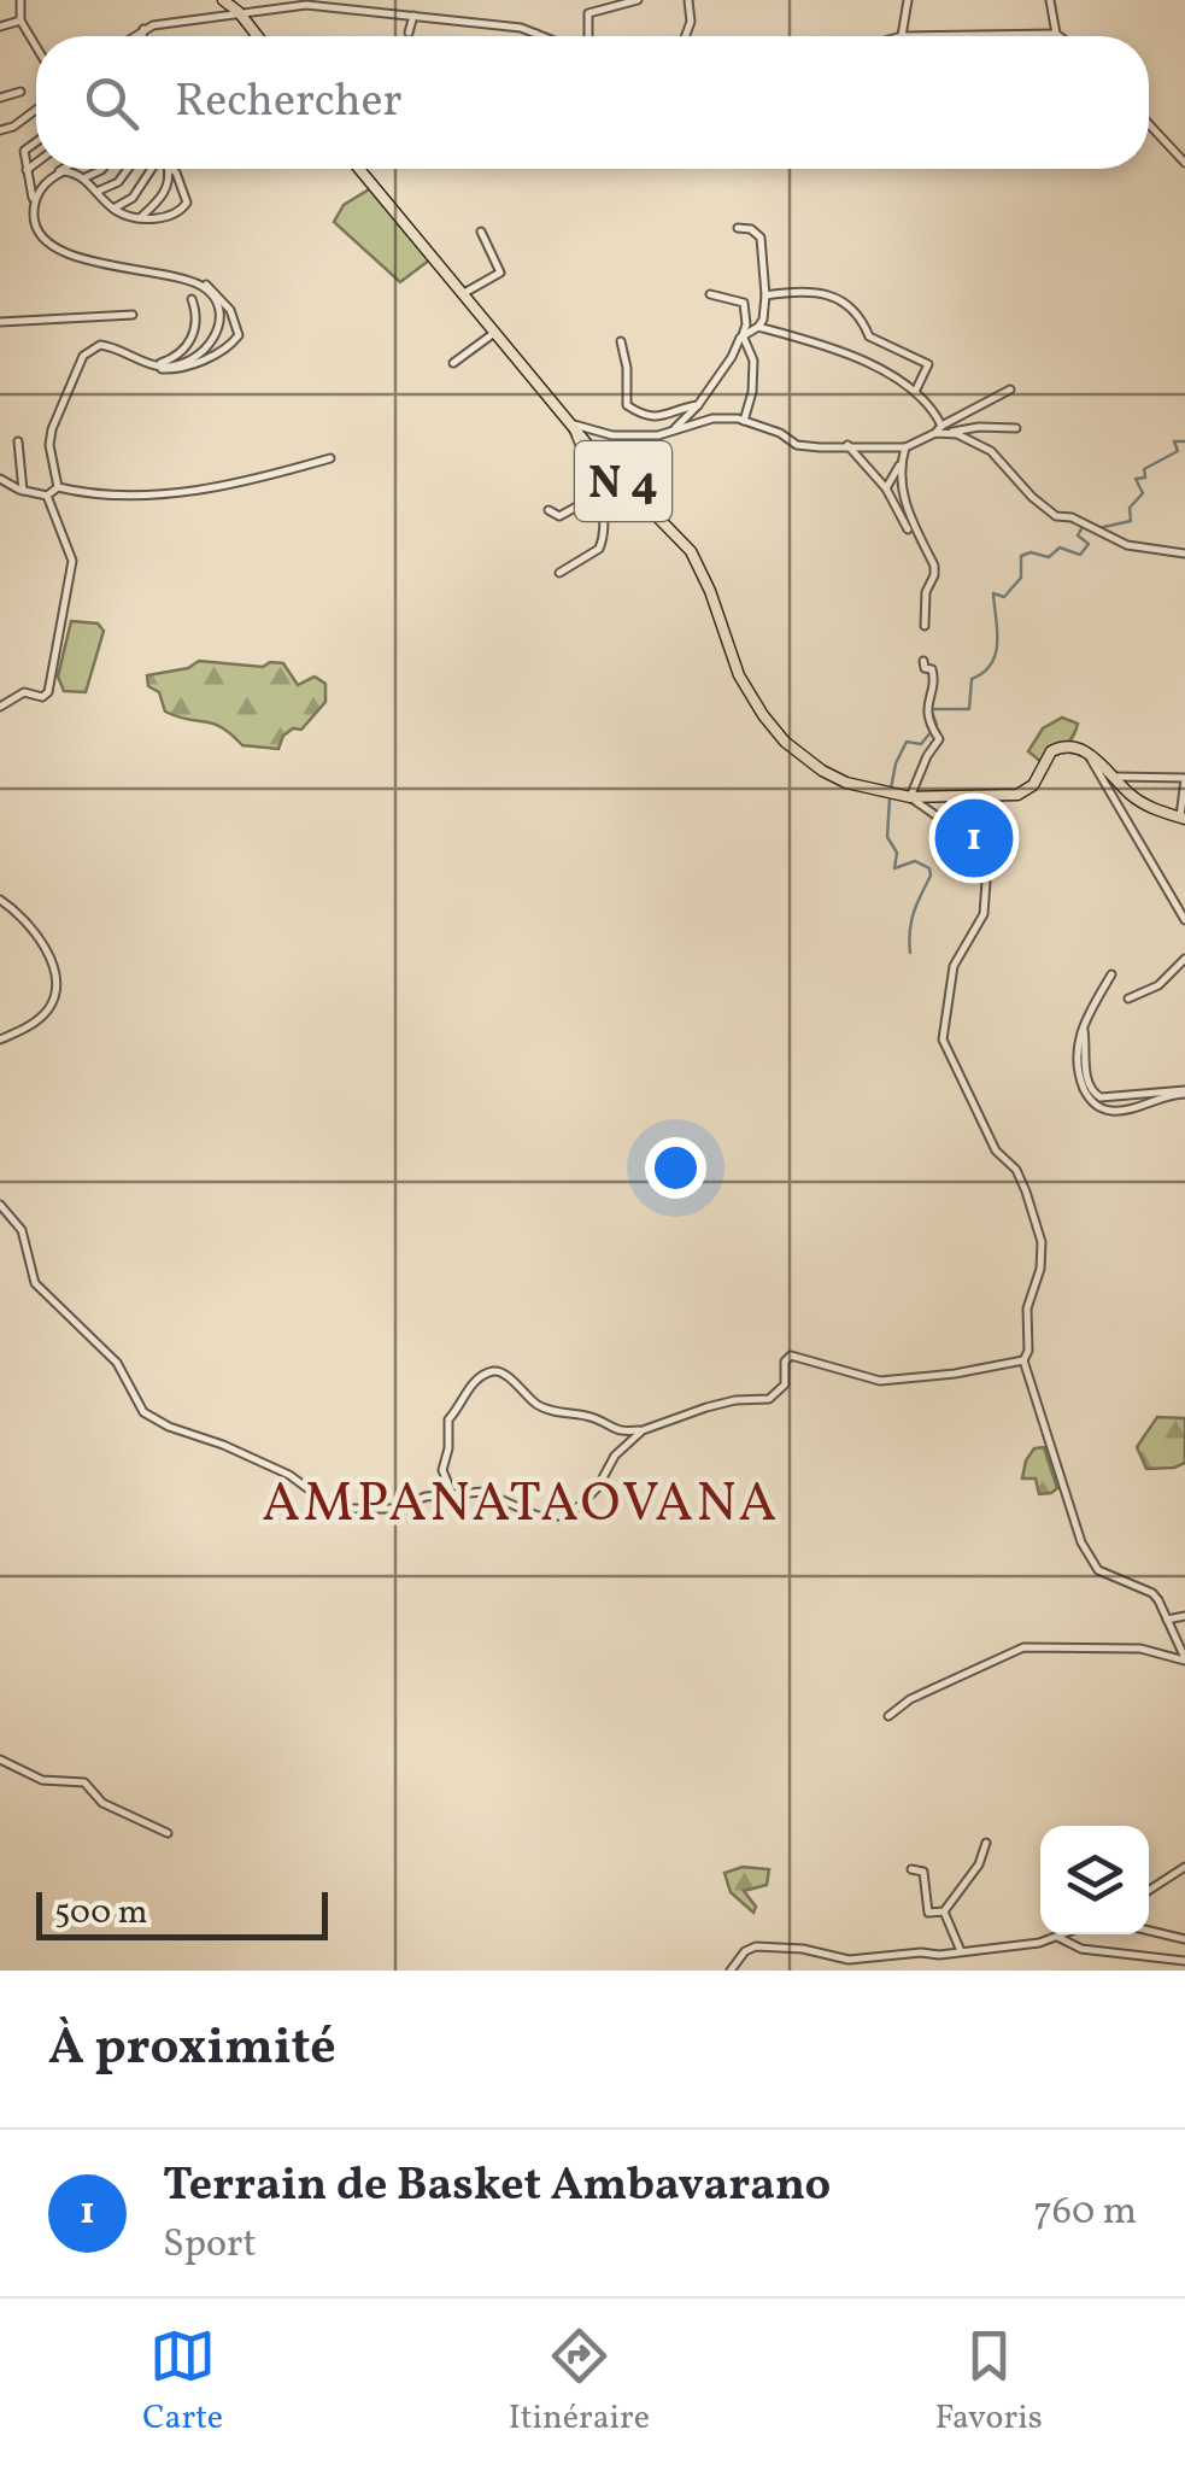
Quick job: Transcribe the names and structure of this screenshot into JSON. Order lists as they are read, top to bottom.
{
  "streets": {
    "main road": ["N 4"]
  },
  "districts": ["AMPANATAOVANA"],
  "scale_bar": "500 m",
  "page": {
    "search": "Rechercher",
    "pins": "1",
    "scale": "500 m",
    "heading": "À proximité",
    "list": [
      {
        "mark": "1",
        "name": "Terrain de Basket Ambavarano",
        "note": "Sport",
        "value": "760 m"
      }
    ],
    "nav": ["Carte", "Itinéraire", "Favoris"]
  }
}
